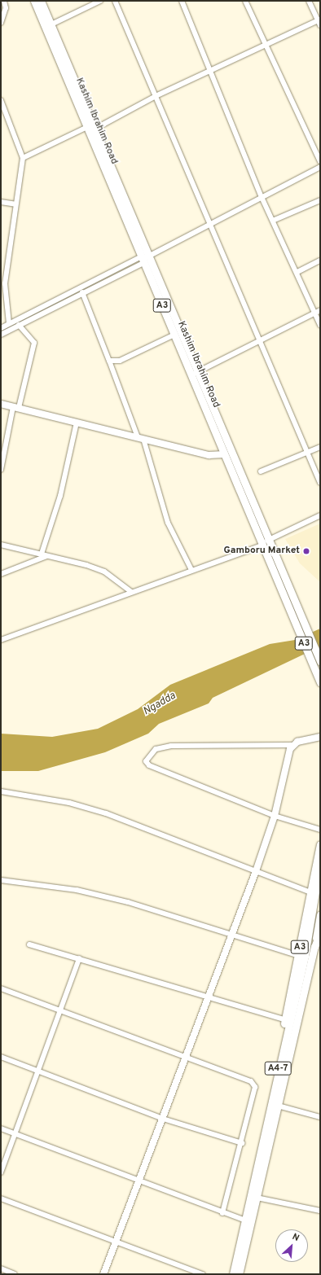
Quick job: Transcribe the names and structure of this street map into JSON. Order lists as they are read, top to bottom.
{
  "streets": {
    "highway": ["Kashim Ibrahim Road", "A3", "A4-7"]
  },
  "crossings": [
    ["A3", "A4-7"]
  ],
  "water": ["Ngadda"],
  "places": ["Gamboru Market"],
  "north": "top right"
}
